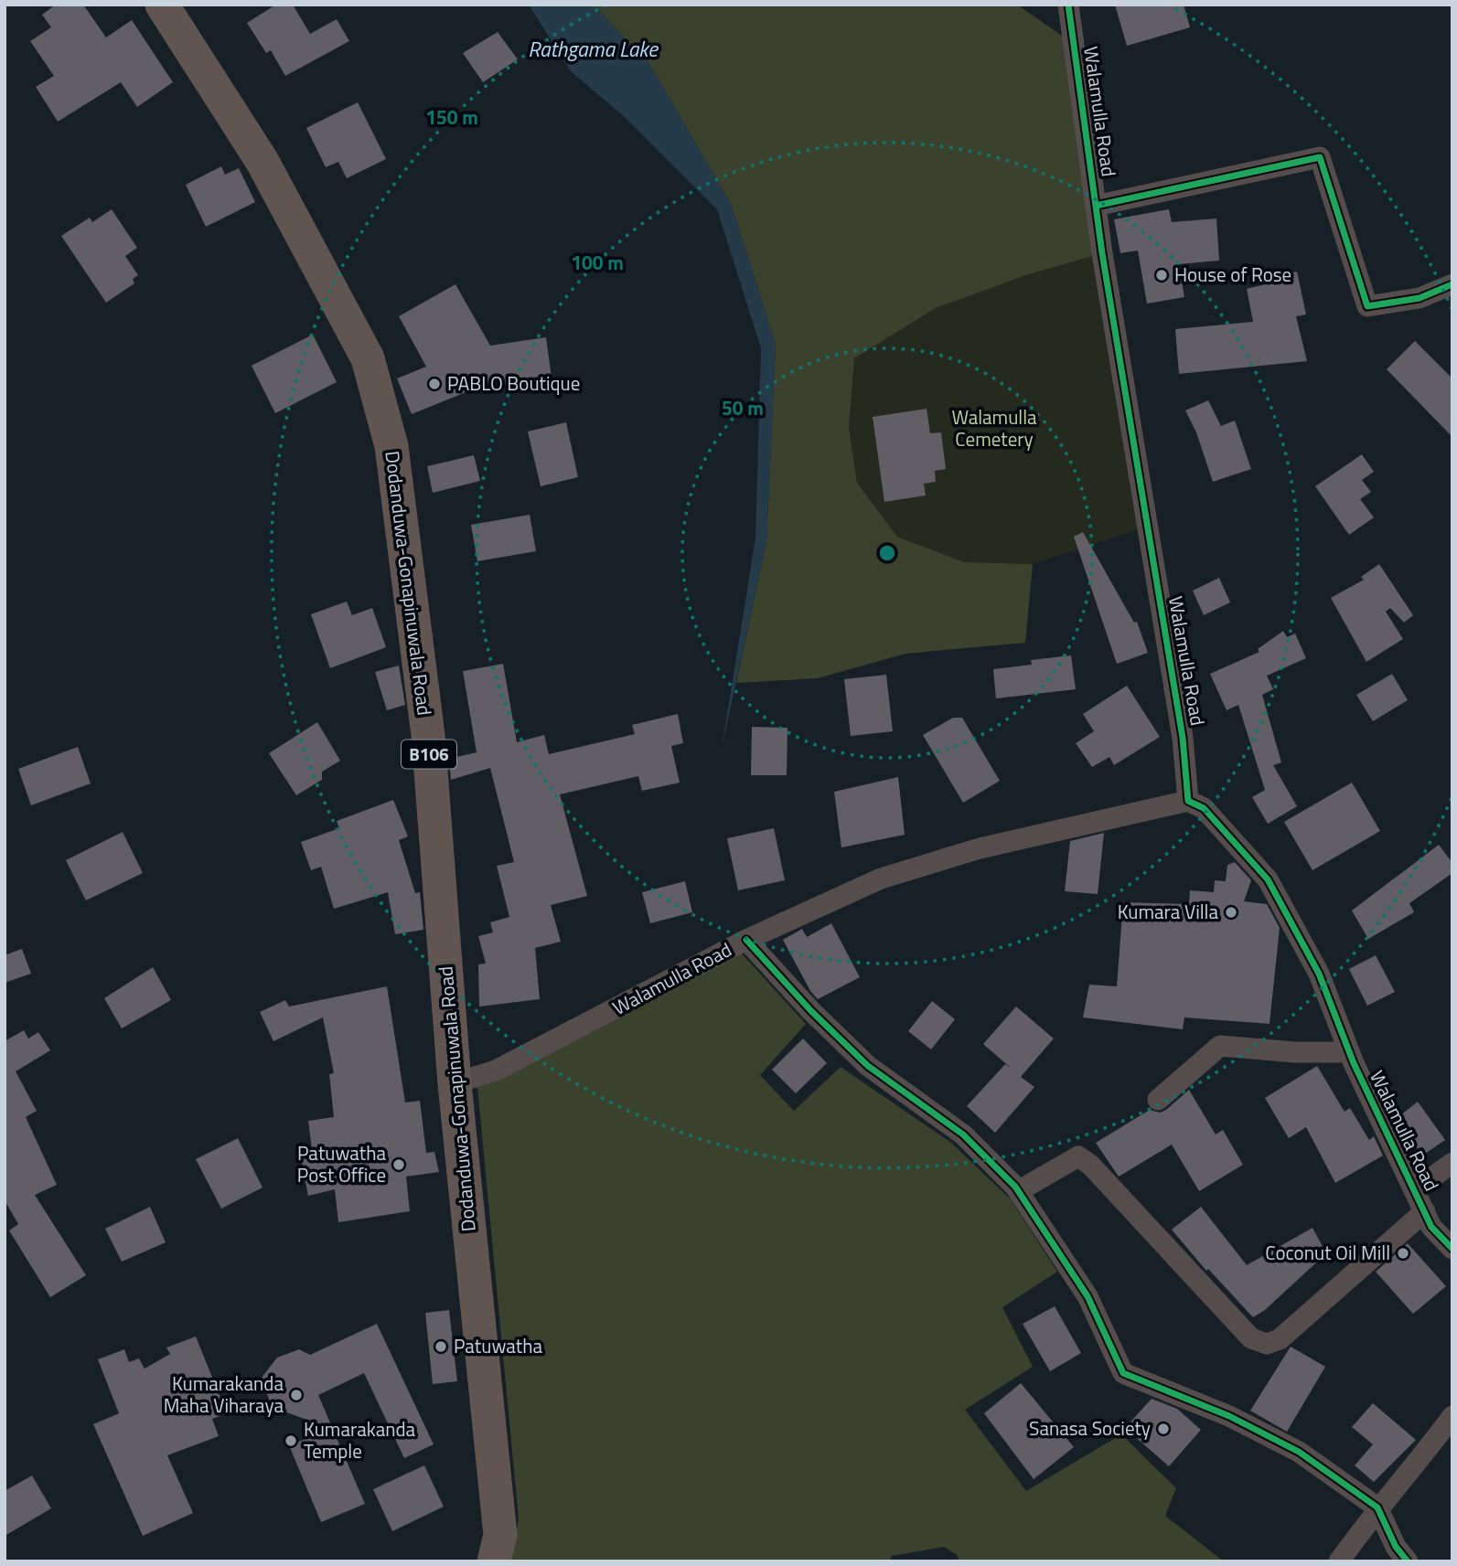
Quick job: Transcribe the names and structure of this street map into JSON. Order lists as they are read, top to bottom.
{
  "streets": {
    "main road": ["Dodanduwa-Gonapinuwala Road", "B106"],
    "street": ["Walamulla Road"]
  },
  "crossings": [
    ["Walamulla Road", "Dodanduwa-Gonapinuwala Road"]
  ],
  "water": ["Rathgama Lake"],
  "parks": ["Walamulla Cemetery"],
  "places": [
    "House of Rose",
    "PABLO Boutique",
    "Kumara Villa",
    "Patuwatha Post Office",
    "Coconut Oil Mill",
    "Patuwatha",
    "Kumarakanda Maha Viharaya",
    "Sanasa Society",
    "Kumarakanda Temple"
  ],
  "rings": ["150 m", "100 m", "50 m"]
}
